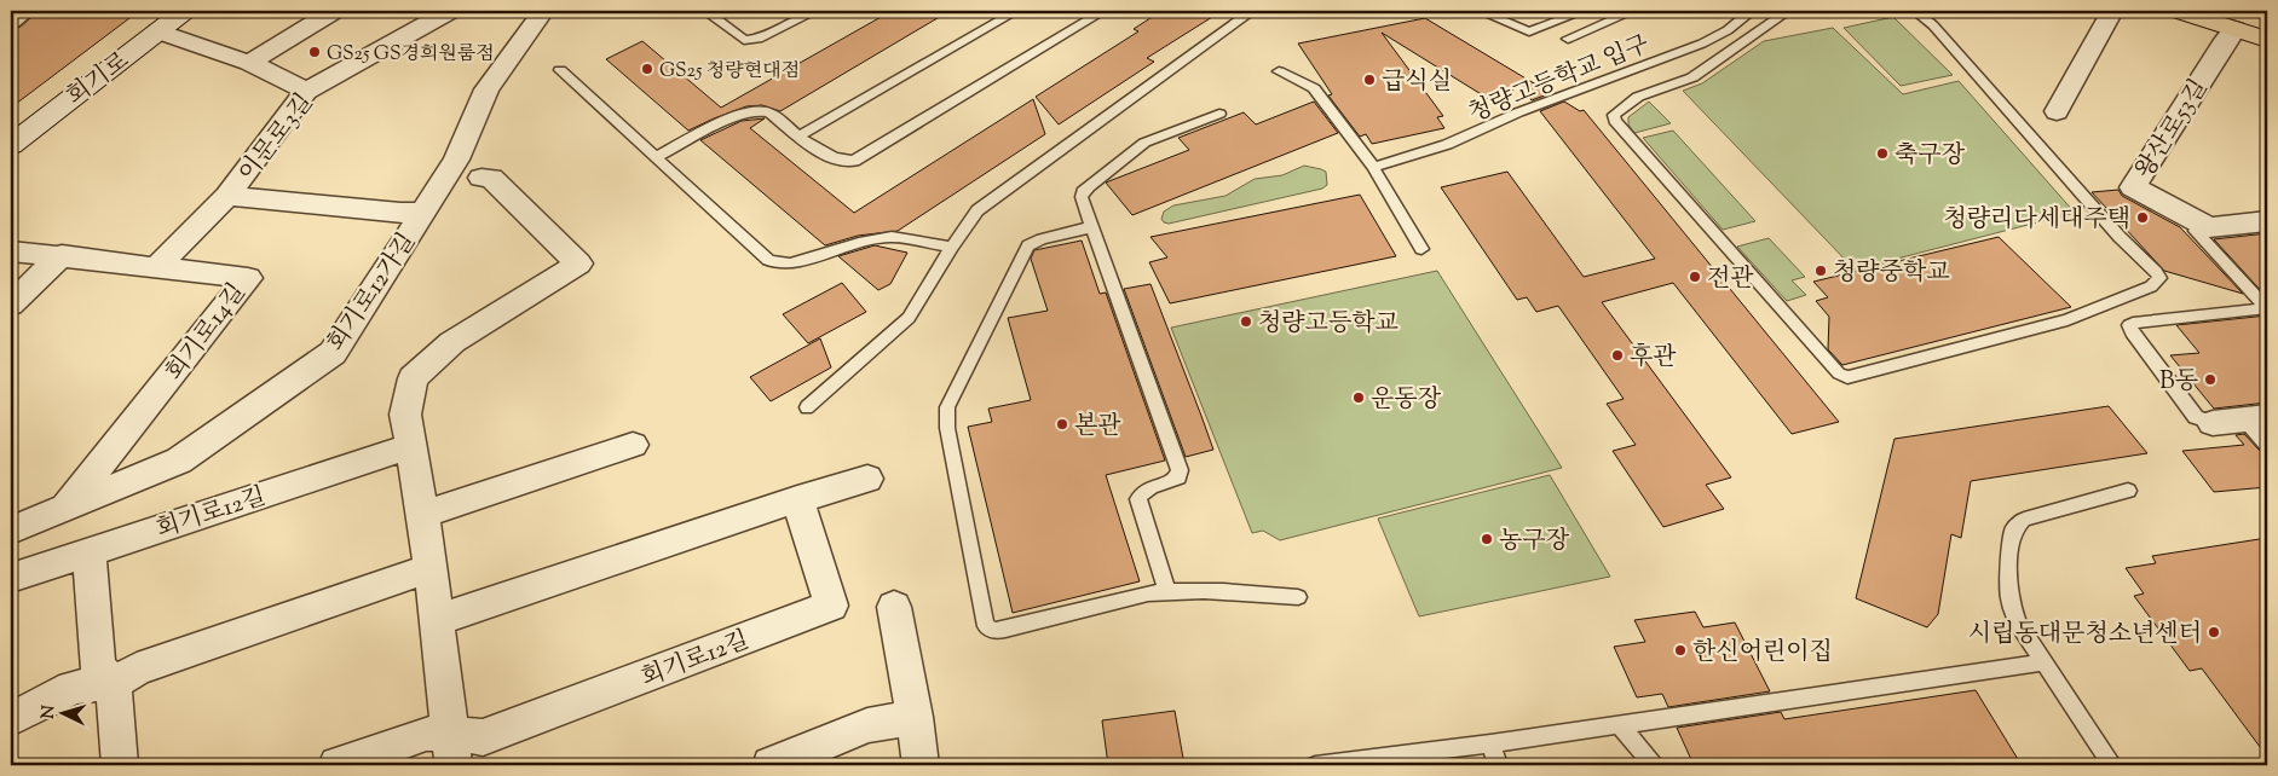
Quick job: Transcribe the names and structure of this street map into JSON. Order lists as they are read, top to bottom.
{
  "streets": {
    "main road": ["회기로"],
    "street": [
      "왕산로53길",
      "이문로3길",
      "회기로12가길",
      "회기로14길",
      "회기로12길"
    ],
    "lane": ["청량고등학교 입구"]
  },
  "crossings": [
    ["이문로3길", "회기로12가길"],
    ["이문로3길", "회기로14길"],
    ["회기로12가길", "회기로14길"]
  ],
  "places": [
    "GS25 GS경희원룸점",
    "GS25 청량현대점",
    "급식실",
    "축구장",
    "청량리다세대주택",
    "청량중학교",
    "전관",
    "청량고등학교",
    "후관",
    "B동",
    "운동장",
    "본관",
    "농구장",
    "시립동대문청소년센터",
    "한신어린이집"
  ],
  "north": "left"
}
